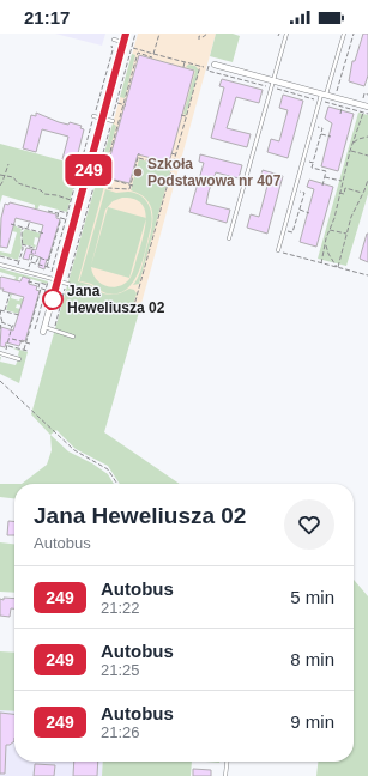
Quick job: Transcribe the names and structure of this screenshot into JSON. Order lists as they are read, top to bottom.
{
  "places": ["Szkoła Podstawowa nr 407", "Jana Heweliusza 02"],
  "lines": ["bus line 249"],
  "page": {
    "status": "21:17",
    "on_map": "249",
    "heading": ["Jana Heweliusza 02", "Autobus"],
    "list": [
      {
        "mark": "249",
        "name": "Autobus",
        "note": "21:22",
        "value": "5 min"
      },
      {
        "mark": "249",
        "name": "Autobus",
        "note": "21:25",
        "value": "8 min"
      },
      {
        "mark": "249",
        "name": "Autobus",
        "note": "21:26",
        "value": "9 min"
      }
    ]
  }
}
